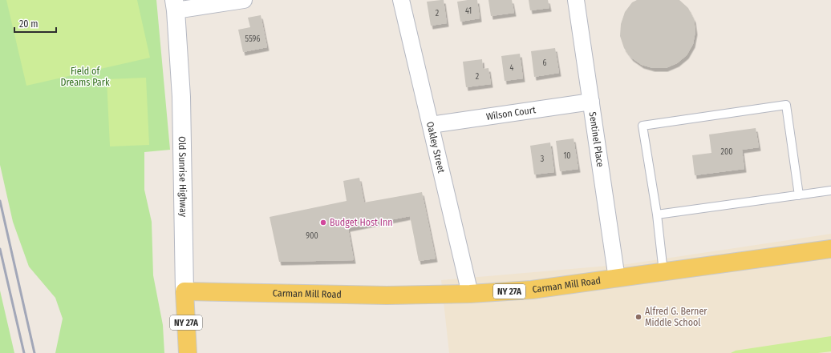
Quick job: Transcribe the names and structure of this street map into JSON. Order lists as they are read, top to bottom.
{
  "streets": {
    "main road": ["Old Sunrise Highway", "Carman Mill Road", "NY 27A"],
    "street": ["Wilson Court", "Sentinel Place", "Oakley Street"]
  },
  "crossings": [
    ["Wilson Court", "Sentinel Place"],
    ["Wilson Court", "Oakley Street"],
    ["Sentinel Place", "Carman Mill Road"],
    ["Oakley Street", "Carman Mill Road"],
    ["Old Sunrise Highway", "Carman Mill Road"]
  ],
  "parks": ["Field of Dreams Park"],
  "places": ["Budget Host Inn", "Alfred G. Berner Middle School"],
  "house_numbers": [
    "41",
    "2",
    "5596",
    "6",
    "4",
    "2",
    "200",
    "10",
    "3",
    "900"
  ],
  "scale_bar": "20 m"
}
